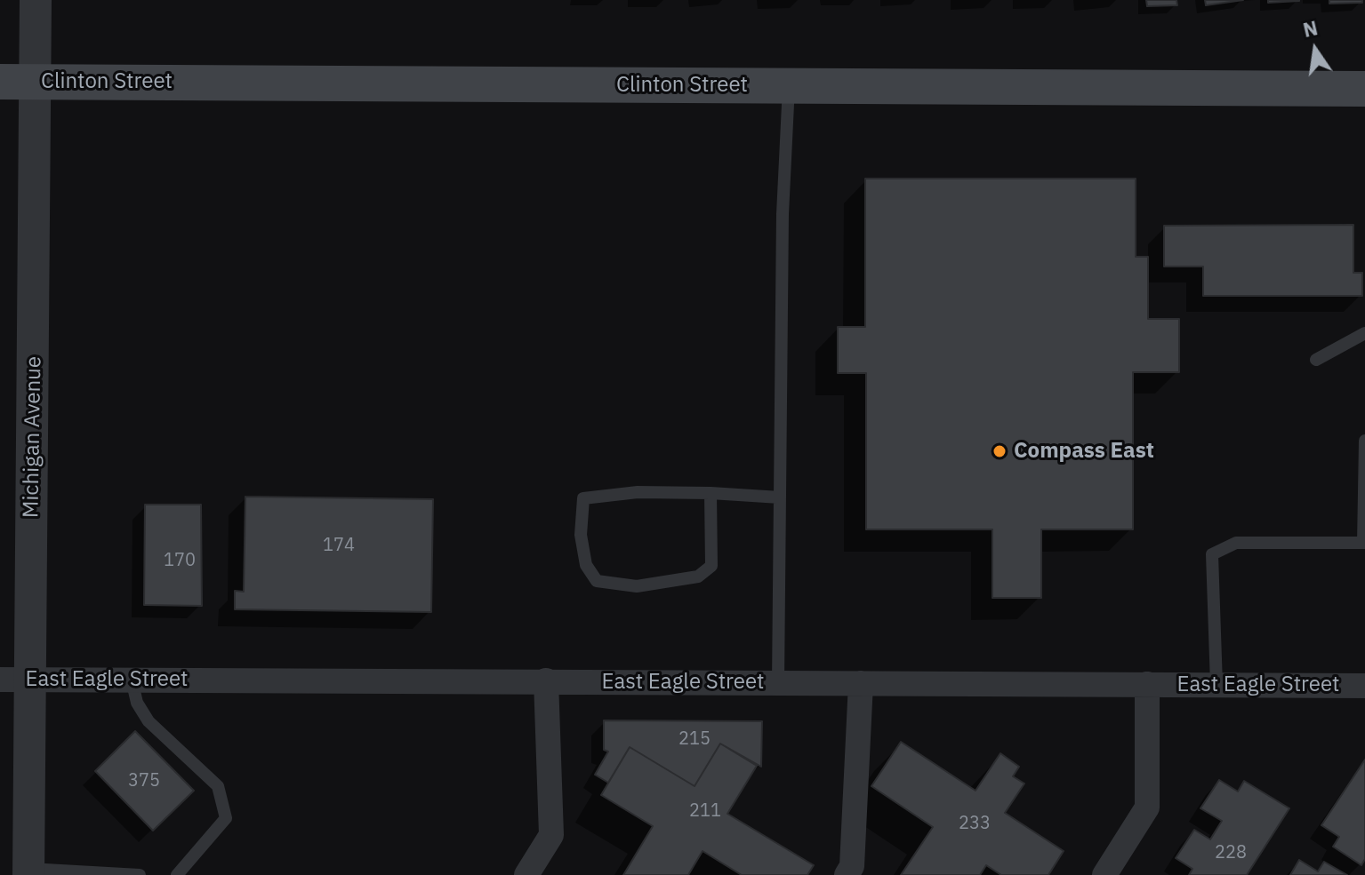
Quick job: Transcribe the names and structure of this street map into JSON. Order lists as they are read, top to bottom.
{
  "streets": {
    "main road": ["Clinton Street"],
    "street": ["Michigan Avenue", "East Eagle Street"]
  },
  "crossings": [
    ["Clinton Street", "Michigan Avenue"],
    ["Michigan Avenue", "East Eagle Street"]
  ],
  "places": ["Compass East"],
  "house_numbers": [
    "174",
    "170",
    "215",
    "375",
    "211",
    "233",
    "228"
  ],
  "north": "top"
}
